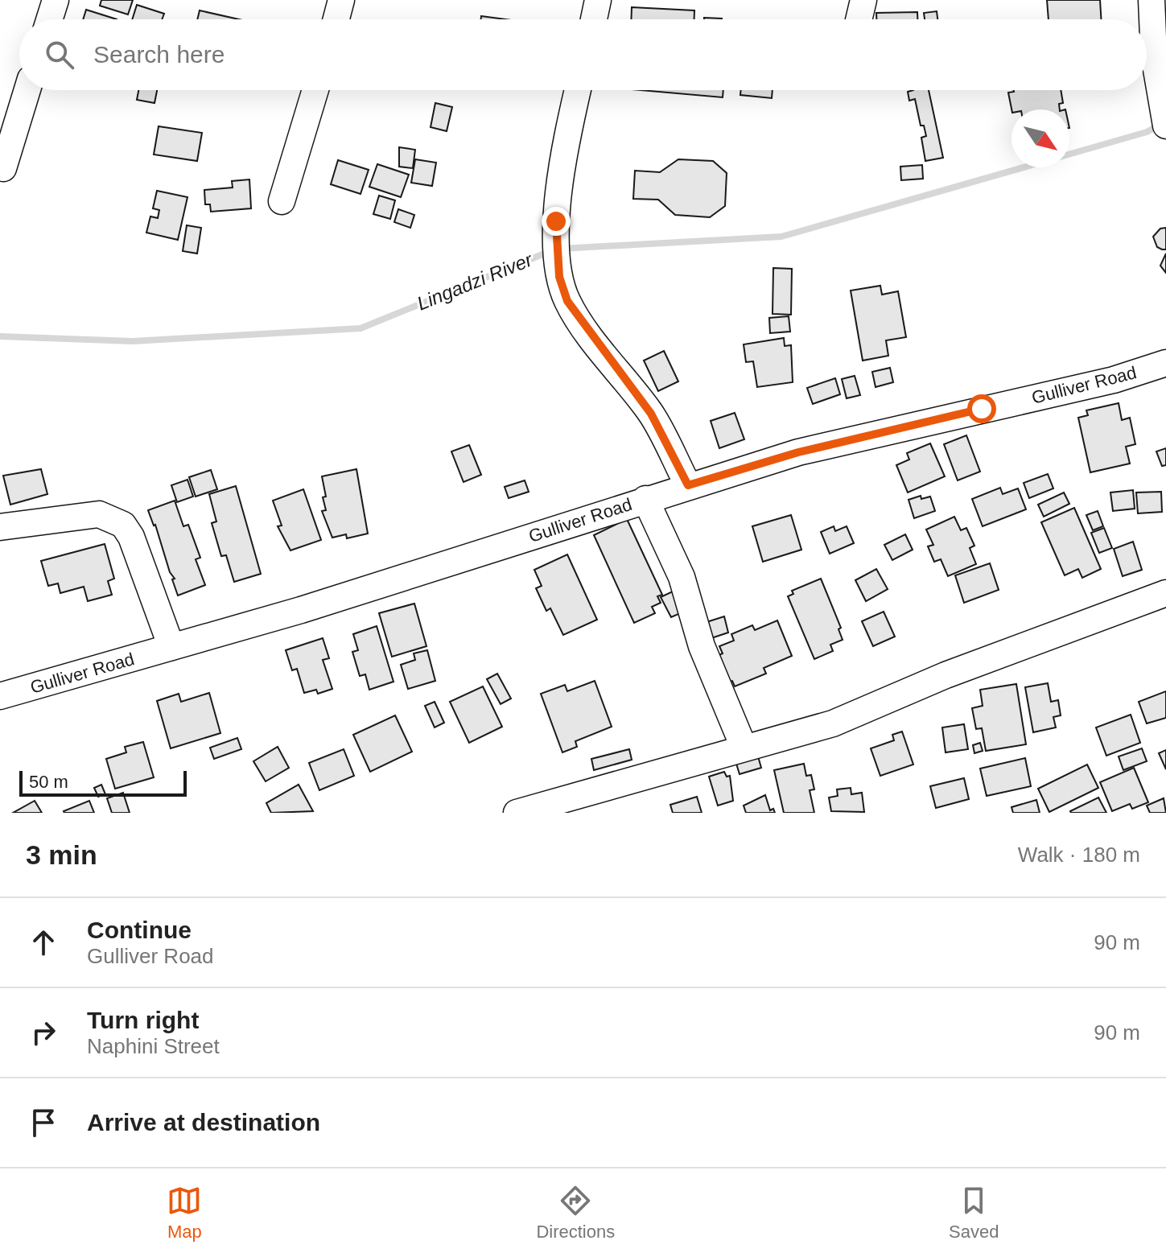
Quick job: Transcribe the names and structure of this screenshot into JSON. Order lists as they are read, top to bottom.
{
  "streets": {
    "street": ["Gulliver Road"]
  },
  "water": ["Lingadzi River"],
  "scale_bar": "50 m",
  "north": "bottom right",
  "page": {
    "search": "Search here",
    "scale": "50 m",
    "heading": ["3 min", "Walk · 180 m"],
    "list": [
      ["Continue", "Gulliver Road", "90 m"],
      ["Turn right", "Naphini Street", "90 m"],
      "Arrive at destination"
    ],
    "nav": ["Map", "Directions", "Saved"]
  }
}
